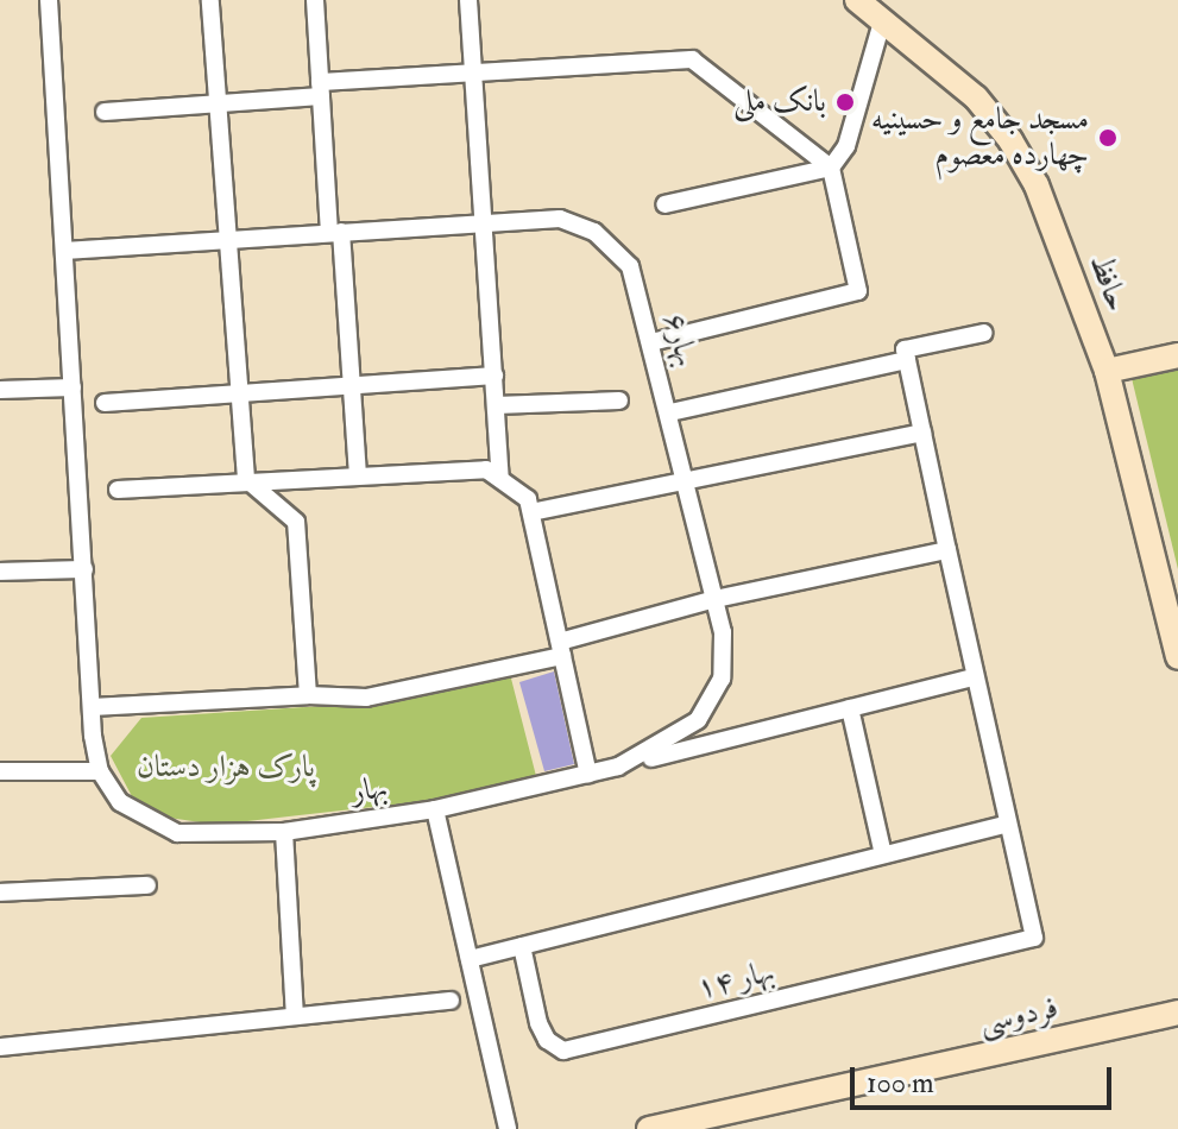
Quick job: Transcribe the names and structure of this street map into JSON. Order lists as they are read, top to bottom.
{
  "streets": {
    "main road": ["حافظ", "فردوسی"],
    "street": ["بهار۶", "بهار", "بهار ۱۴"]
  },
  "crossings": [
    ["بهار۶", "بهار"]
  ],
  "parks": ["پارک هزار دستان"],
  "places": ["بانک ملی", "مسجد جامع و حسینیه چهارده معصوم"],
  "scale_bar": "100 m"
}
